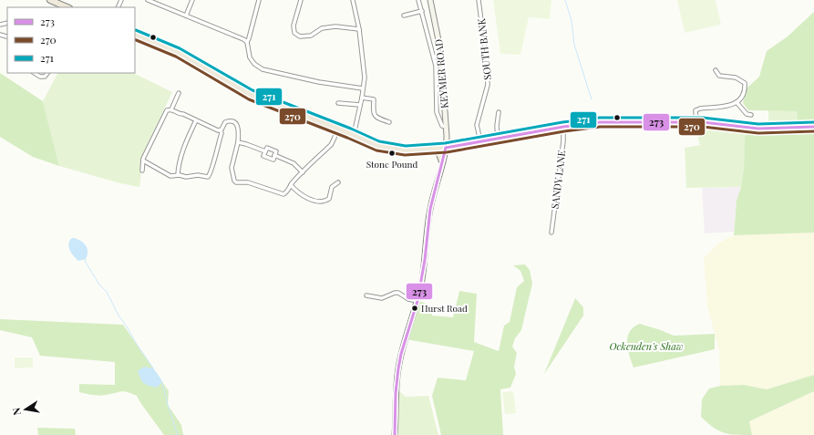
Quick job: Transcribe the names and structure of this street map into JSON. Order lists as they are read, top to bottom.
{
  "streets": {
    "main road": ["KEYMER ROAD"],
    "street": ["SOUTH BANK", "SANDY LANE"]
  },
  "parks": ["Ockenden's Shaw"],
  "places": ["Stone Pound", "Hurst Road"],
  "lines": ["transit line 271", "transit line 270", "transit line 273"],
  "legend": ["273", "270", "271"],
  "north": "left"
}
